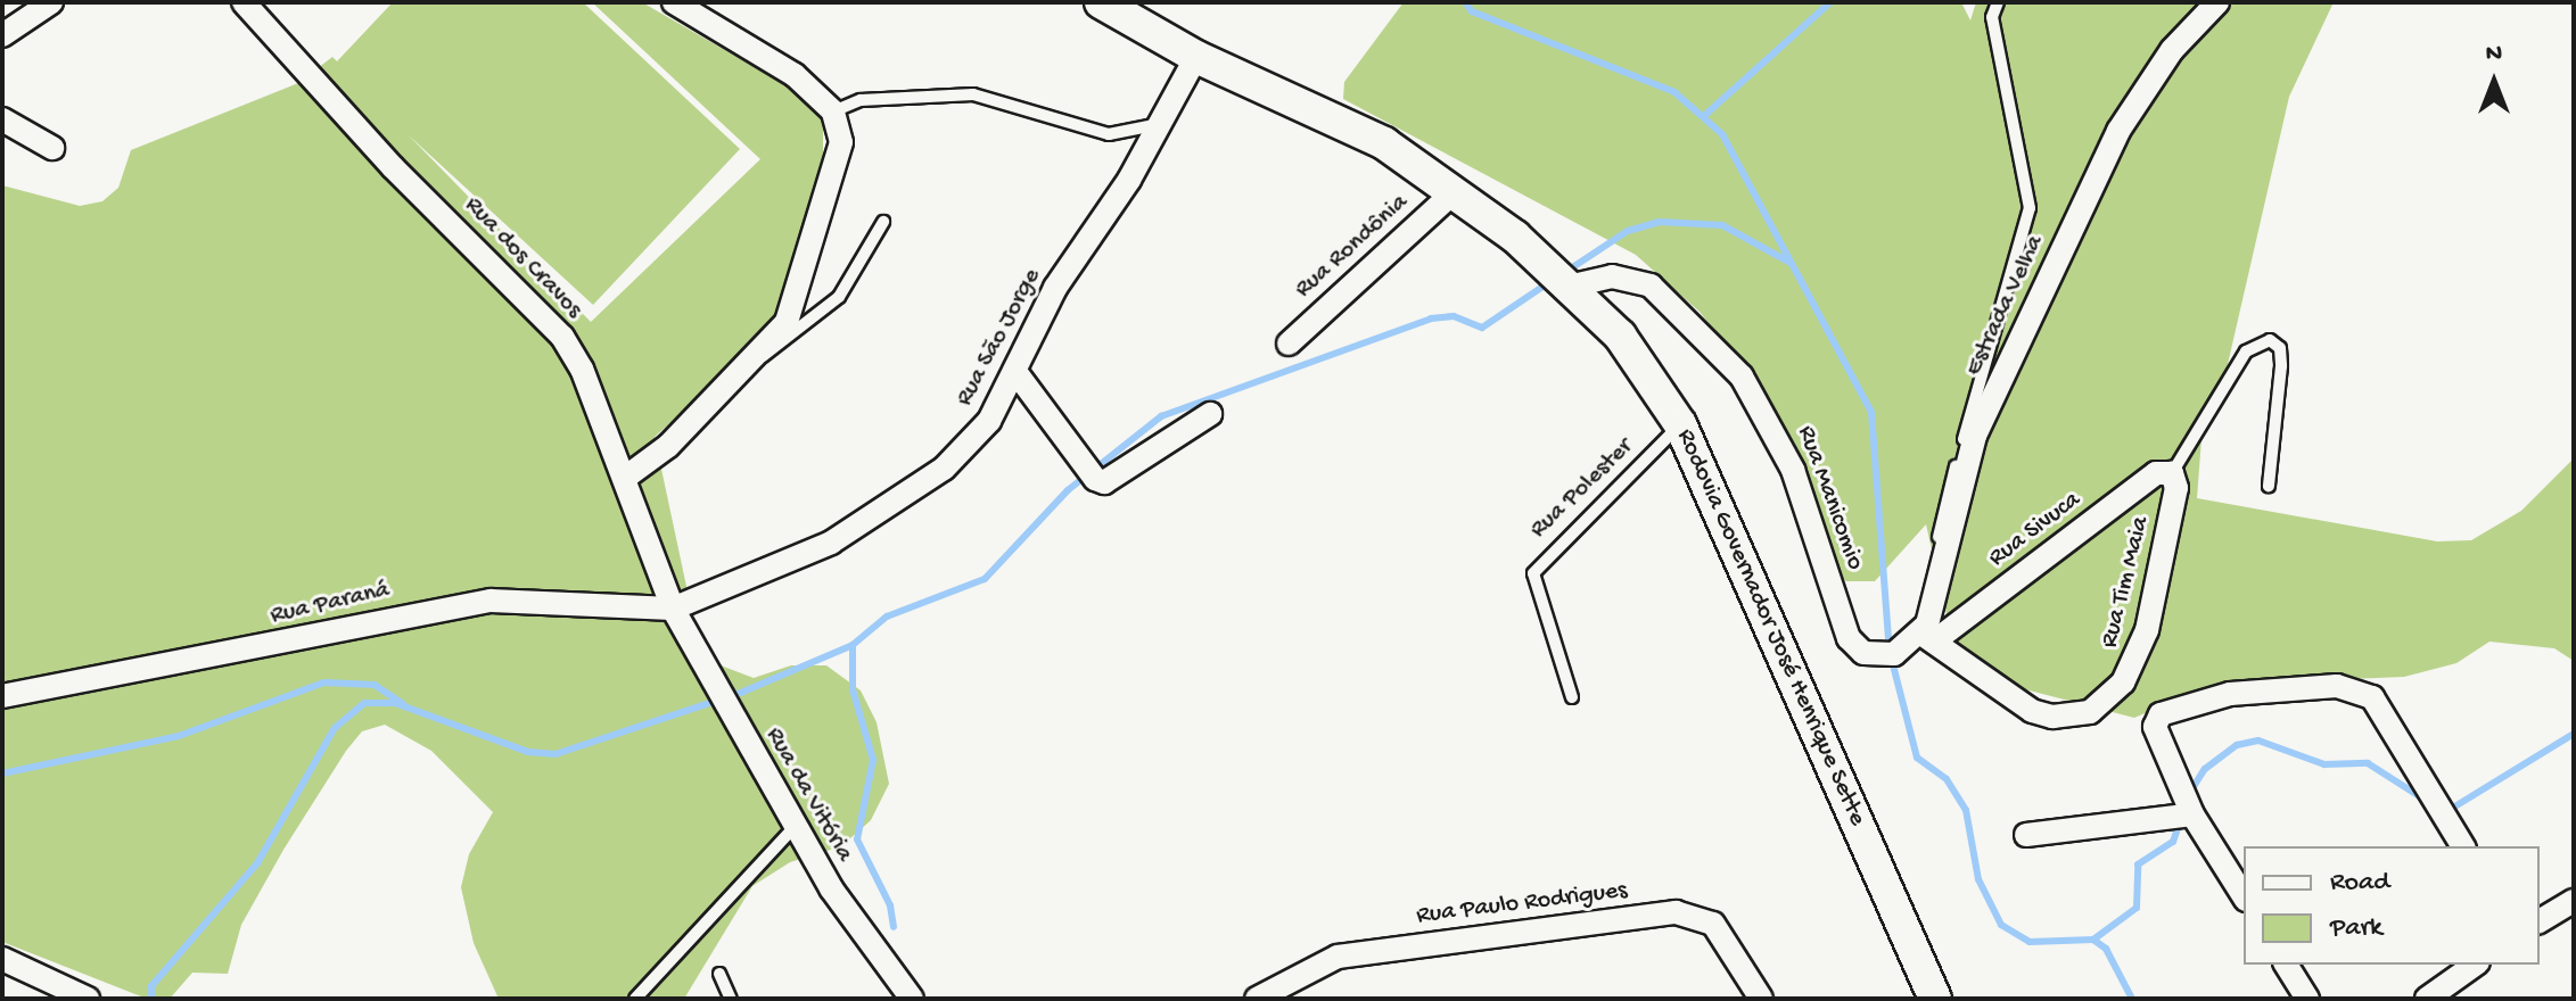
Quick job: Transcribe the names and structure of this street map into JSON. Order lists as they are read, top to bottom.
{
  "streets": {
    "main road": ["Rodovia Governador José Henrique Sette"],
    "street": [
      "Rua Rondônia",
      "Rua dos Cravos",
      "Estrada Velha",
      "Rua São Jorge",
      "Rua Manicomio",
      "Rua Sivuca",
      "Rua Tim Maia",
      "Rua Paraná",
      "Rua da Vitória",
      "Rua Paulo Rodrigues"
    ],
    "lane": ["Rua Polester"]
  },
  "crossings": [
    ["Rua Rondônia", "Rodovia Governador José Henrique Sette"],
    ["Rua dos Cravos", "Rua São Jorge"],
    ["Rua dos Cravos", "Rua Paraná"],
    ["Rua dos Cravos", "Rua da Vitória"],
    ["Estrada Velha", "Rua Manicomio"],
    ["Estrada Velha", "Rua Sivuca"],
    ["Estrada Velha", "Rua Tim Maia"],
    ["Rua São Jorge", "Rua Paraná"],
    ["Rua São Jorge", "Rodovia Governador José Henrique Sette"],
    ["Rua São Jorge", "Rua da Vitória"],
    ["Rua Polester", "Rodovia Governador José Henrique Sette"],
    ["Rua Manicomio", "Rua Sivuca"],
    ["Rua Manicomio", "Rua Tim Maia"],
    ["Rua Manicomio", "Rodovia Governador José Henrique Sette"],
    ["Rua Sivuca", "Rua Tim Maia"],
    ["Rua Paraná", "Rua da Vitória"]
  ],
  "legend": ["Road", "Park"],
  "north": "top"
}
